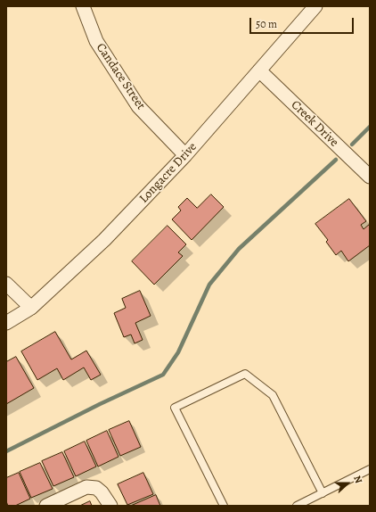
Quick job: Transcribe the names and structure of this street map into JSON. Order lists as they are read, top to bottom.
{
  "streets": {
    "street": ["Candace Street", "Creek Drive", "Longacre Drive"]
  },
  "crossings": [
    ["Candace Street", "Longacre Drive"],
    ["Creek Drive", "Longacre Drive"]
  ],
  "scale_bar": "50 m",
  "north": "right"
}
